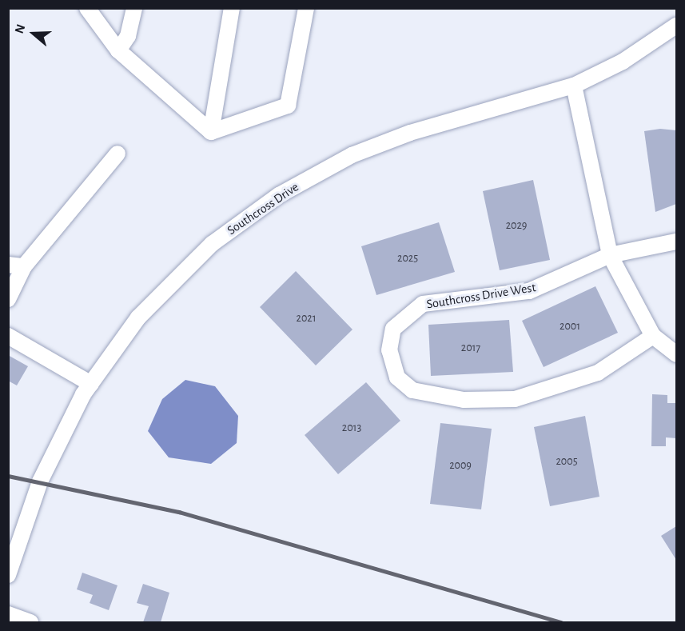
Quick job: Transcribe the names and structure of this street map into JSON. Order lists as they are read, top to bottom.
{
  "streets": {
    "street": ["Southcross Drive", "Southcross Drive West"]
  },
  "house_numbers": [
    "2029",
    "2025",
    "2021",
    "2001",
    "2017",
    "2013",
    "2005",
    "2009"
  ],
  "north": "left"
}
